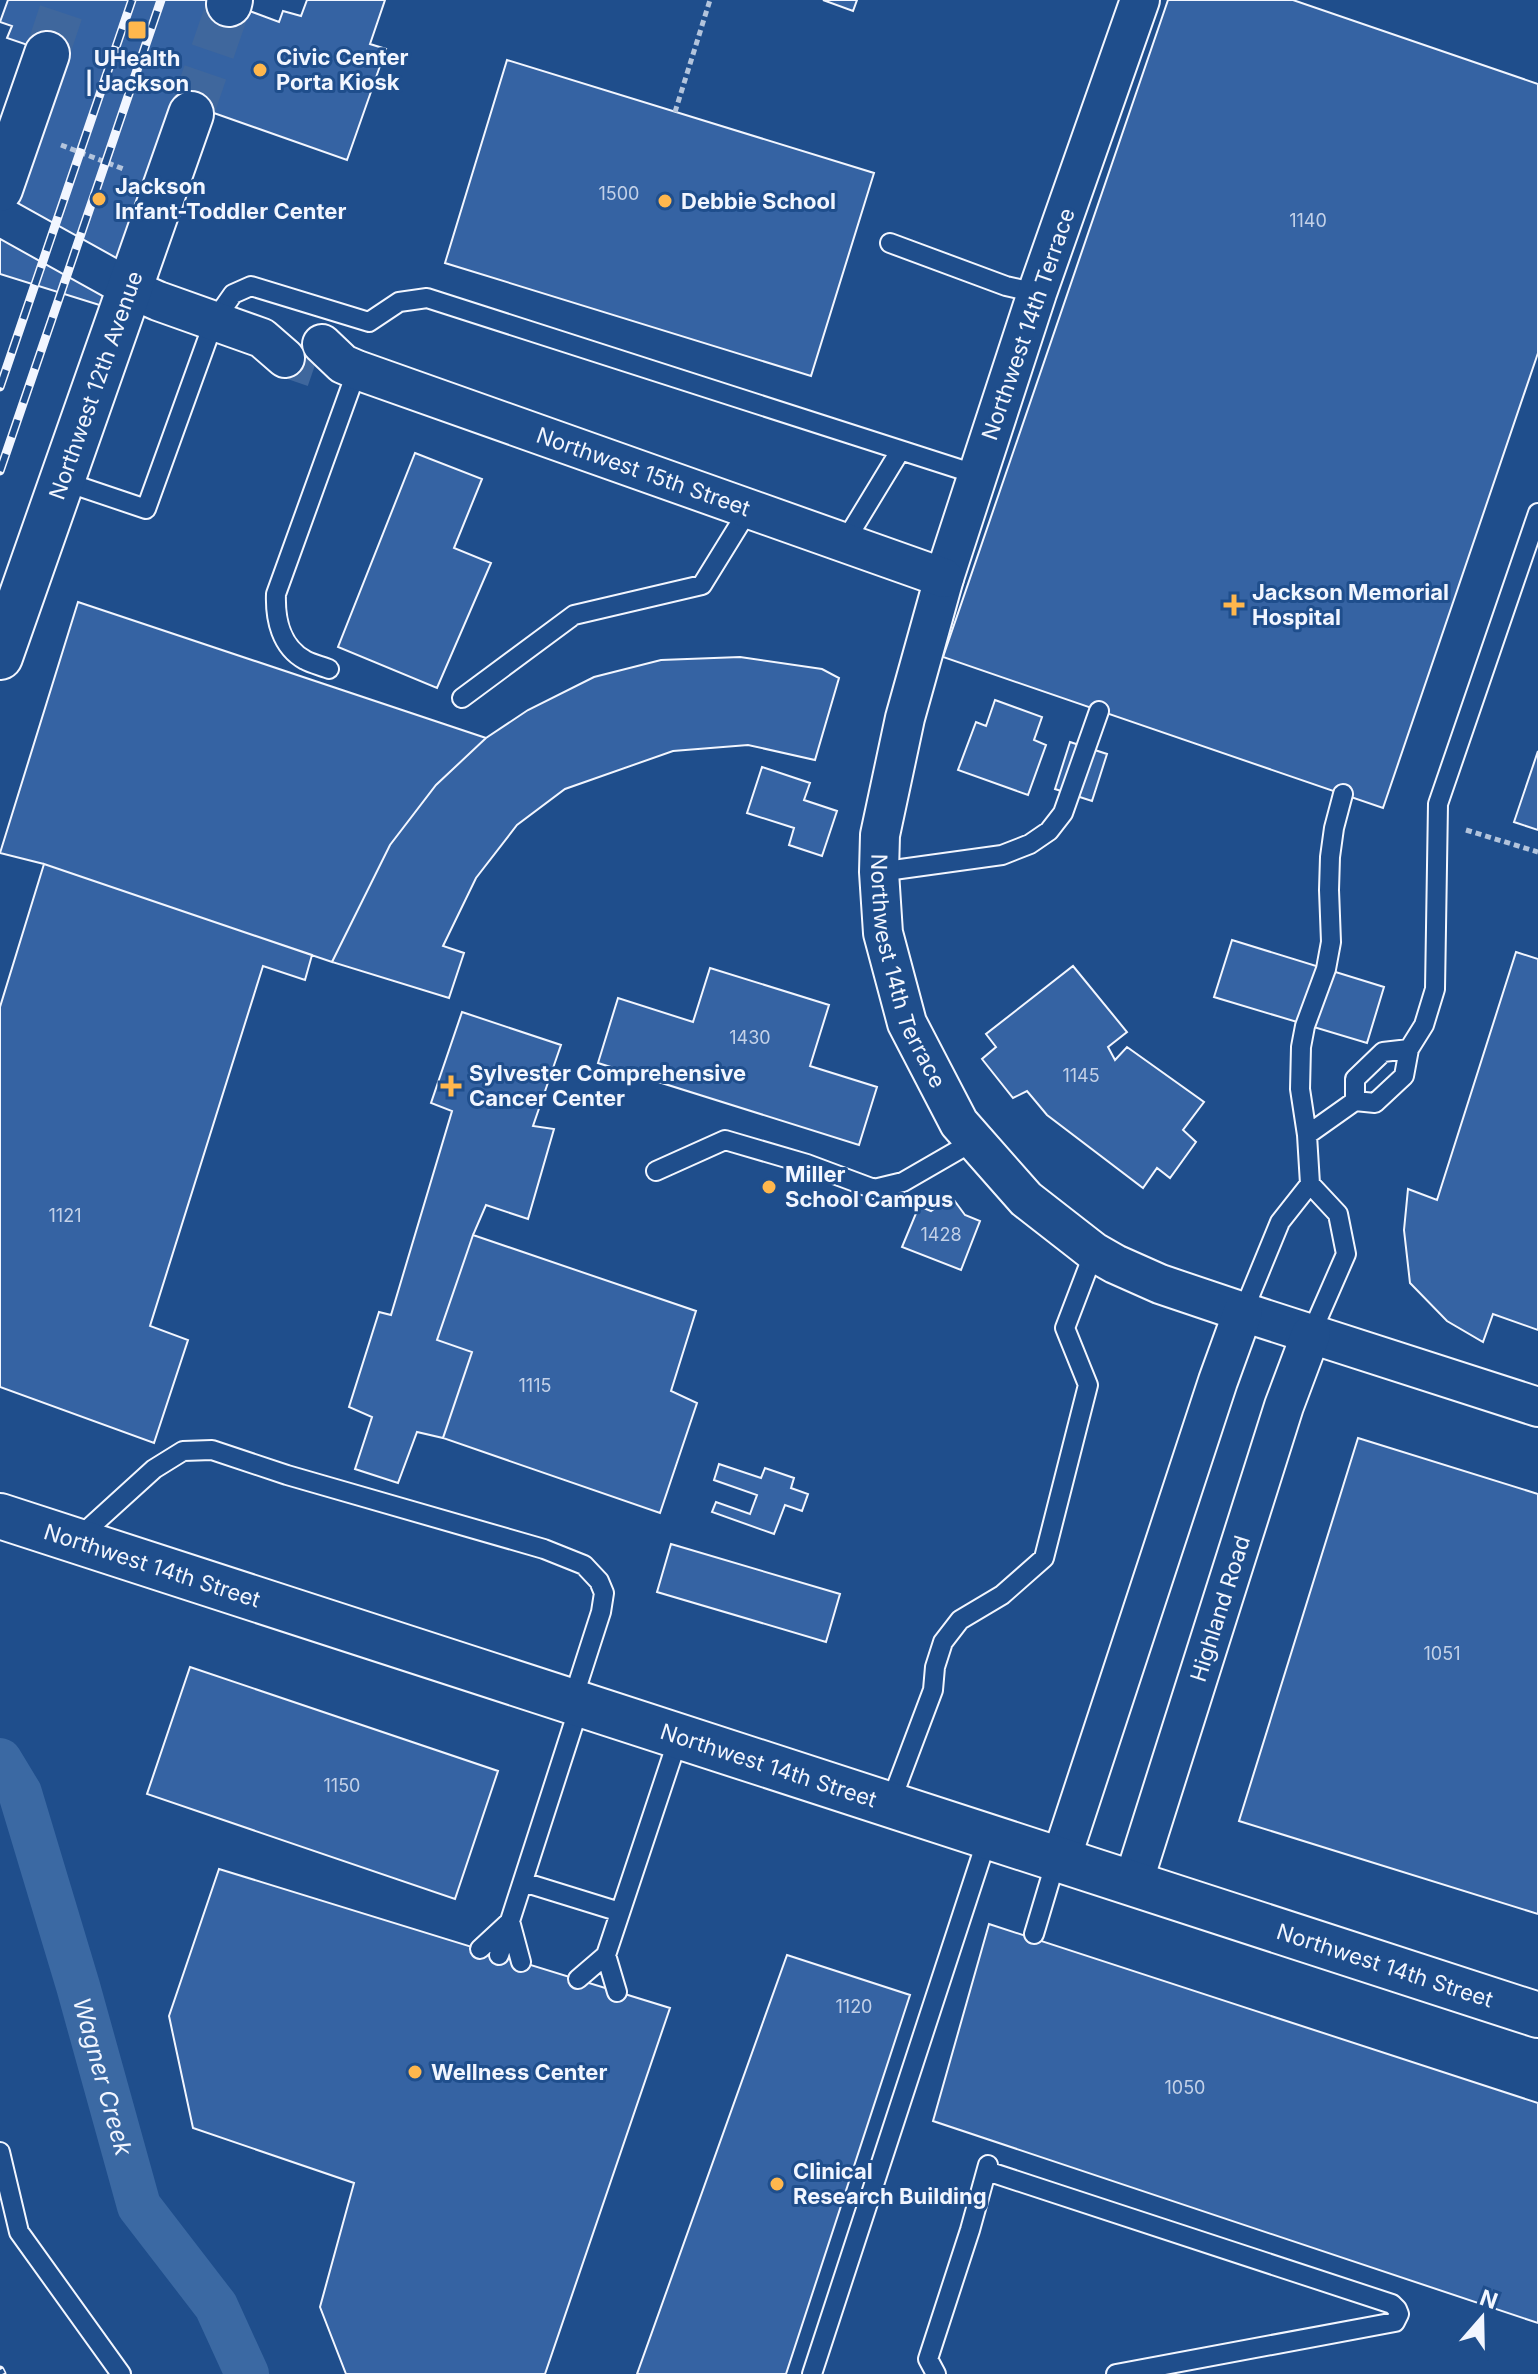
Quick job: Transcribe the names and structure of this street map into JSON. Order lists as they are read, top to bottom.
{
  "streets": {
    "main road": ["Northwest 12th Avenue", "Northwest 14th Street"],
    "street": ["Northwest 14th Terrace", "Northwest 15th Street", "Highland Road"]
  },
  "crossings": [
    ["Northwest 14th Terrace", "Northwest 15th Street"],
    ["Northwest 14th Terrace", "Highland Road"],
    ["Northwest 12th Avenue", "Northwest 15th Street"],
    ["Northwest 14th Street", "Highland Road"]
  ],
  "water": ["Wagner Creek"],
  "places": {
    "transit": ["UHealth | Jackson"],
    "other": [
      "Civic Center Porta Kiosk",
      "Jackson Infant-Toddler Center",
      "Debbie School",
      "Miller School Campus",
      "Wellness Center",
      "Clinical Research Building"
    ],
    "health": ["Jackson Memorial Hospital", "Sylvester Comprehensive Cancer Center"]
  },
  "house_numbers": [
    "1500",
    "1140",
    "1430",
    "1145",
    "1121",
    "1428",
    "1115",
    "1051",
    "1150",
    "1120",
    "1050"
  ],
  "north": "top"
}
